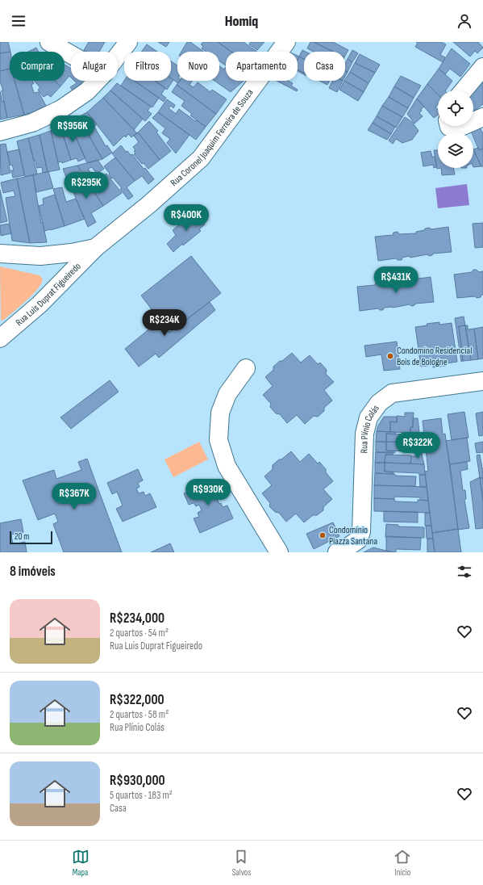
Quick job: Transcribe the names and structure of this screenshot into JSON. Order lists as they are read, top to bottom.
{
  "streets": {
    "street": ["Rua Coronel Joaquim Ferreira de Souza", "Rua Luis Duprat Figueiredo", "Rua Plínio Colás"]
  },
  "crossings": [
    ["Rua Coronel Joaquim Ferreira de Souza", "Rua Luis Duprat Figueiredo"]
  ],
  "places": ["Condomíno Residencial Bois de Bologne", "Condomínio Piazza Santana"],
  "scale_bar": "20 m",
  "page": {
    "header": "Homiq",
    "chip": [
      "Comprar",
      "Alugar",
      "Filtros",
      "Novo",
      "Apartamento",
      "Casa"
    ],
    "price": [
      "R$956K",
      "R$295K",
      "R$400K",
      "R$431K",
      "R$234K",
      "R$322K",
      "R$930K",
      "R$367K"
    ],
    "scale": "20 m",
    "heading": "8 imóveis",
    "list": [
      {
        "name": "R$234,000",
        "note": "2 quartos · 54 m² · Rua Luis Duprat Figueiredo"
      },
      {
        "name": "R$322,000",
        "note": "2 quartos · 58 m² · Rua Plínio Colás"
      },
      {
        "name": "R$930,000",
        "note": "5 quartos · 183 m² · Casa"
      }
    ],
    "tabs": ["Mapa", "Salvos", "Início"]
  }
}
